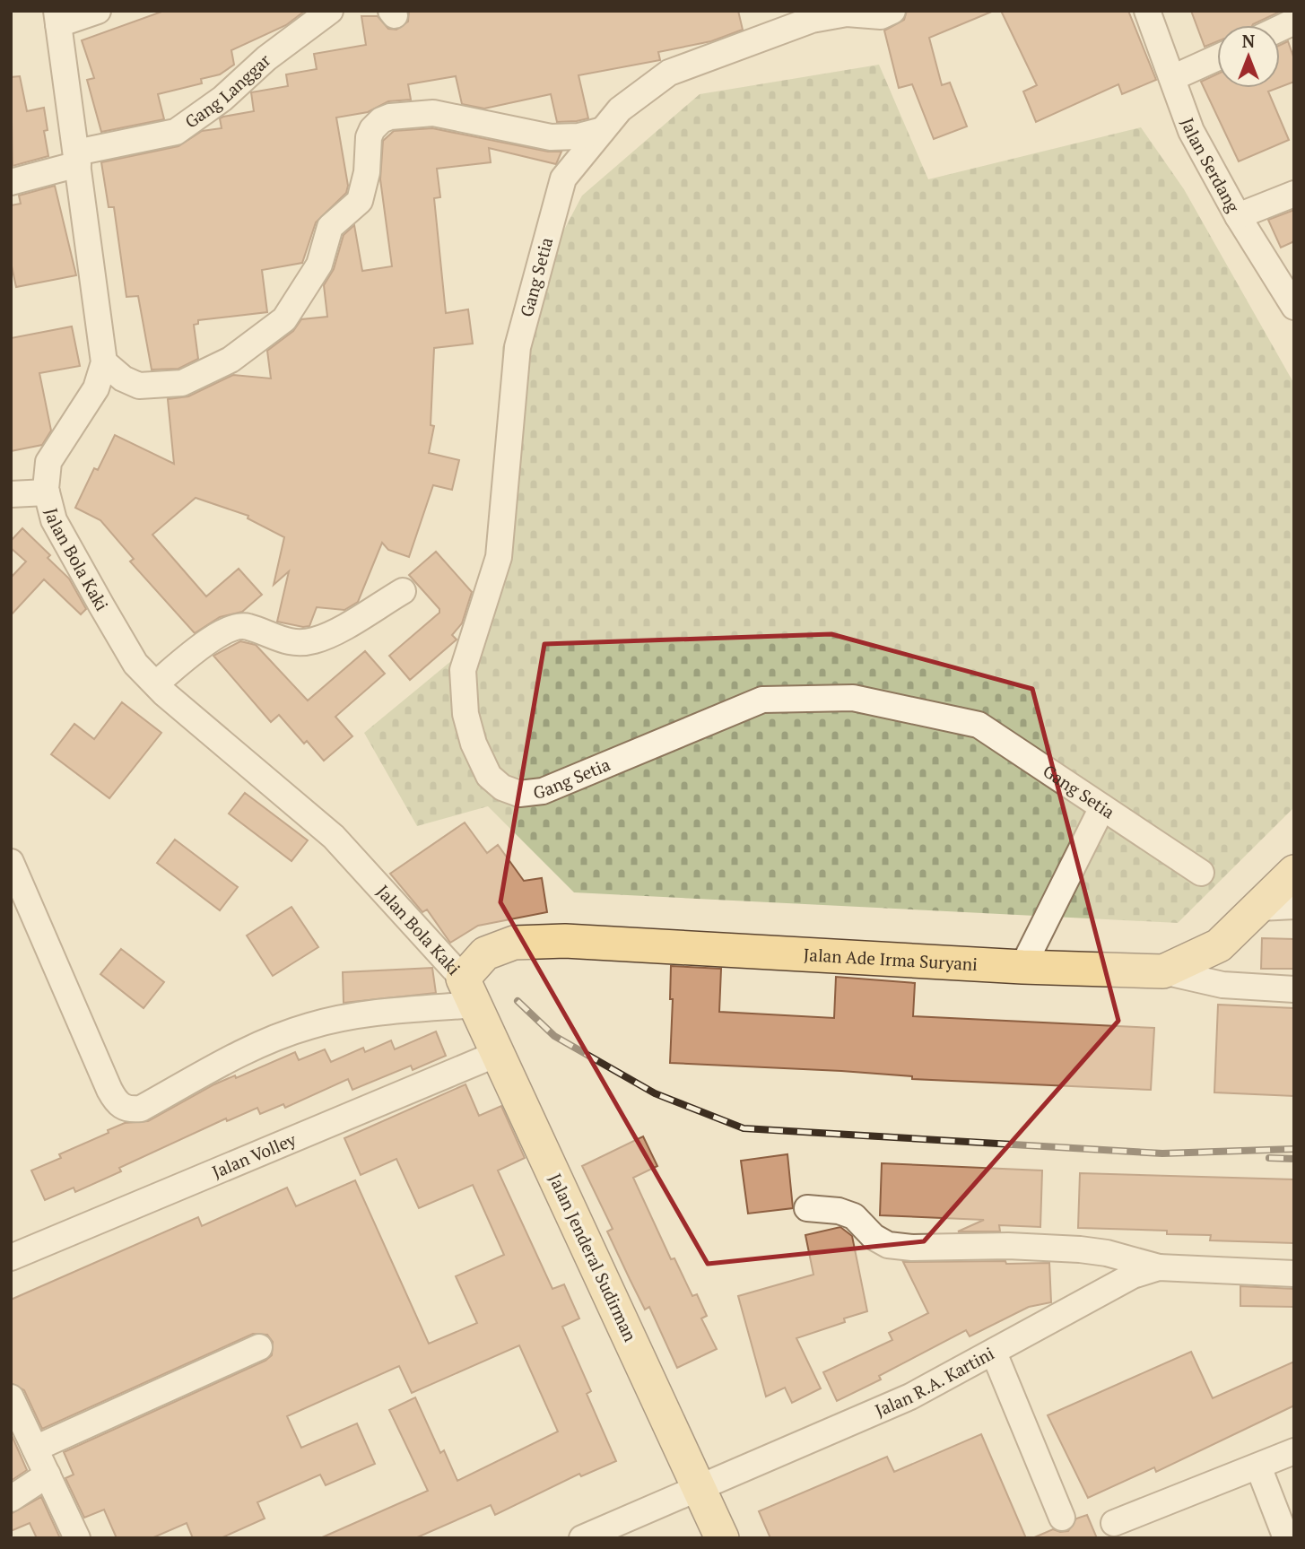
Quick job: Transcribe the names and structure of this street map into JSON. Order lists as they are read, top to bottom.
{
  "streets": {
    "main road": ["Jalan Ade Irma Suryani", "Jalan Jenderal Sudirman"],
    "street": [
      "Gang Langgar",
      "Jalan Serdang",
      "Gang Setia",
      "Jalan Bola Kaki",
      "Jalan Volley",
      "Jalan R.A. Kartini"
    ]
  },
  "crossings": [
    ["Gang Langgar", "Jalan Bola Kaki"],
    ["Jalan Bola Kaki", "Jalan Ade Irma Suryani"],
    ["Jalan Bola Kaki", "Jalan Jenderal Sudirman"],
    ["Jalan Ade Irma Suryani", "Jalan Jenderal Sudirman"],
    ["Jalan Volley", "Jalan Jenderal Sudirman"],
    ["Jalan Jenderal Sudirman", "Jalan R.A. Kartini"]
  ],
  "north": "top"
}
